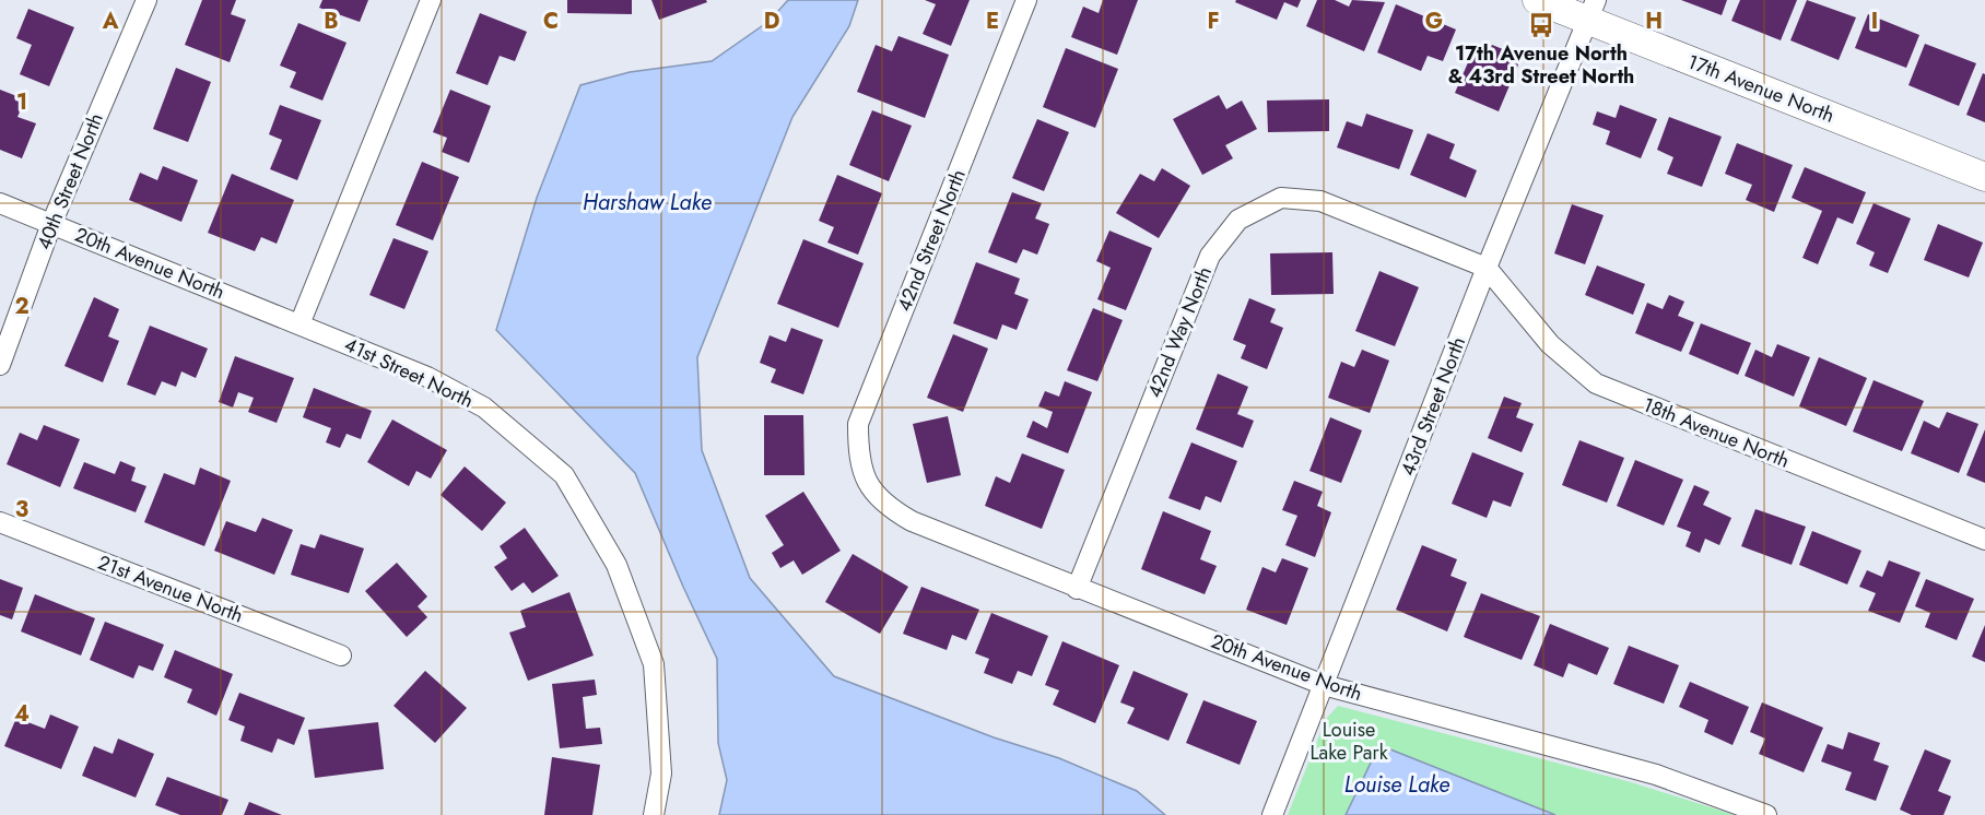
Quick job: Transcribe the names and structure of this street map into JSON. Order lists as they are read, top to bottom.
{
  "streets": {
    "street": [
      "17th Avenue North",
      "40th Street North",
      "42nd Street North",
      "20th Avenue North",
      "42nd Way North",
      "41st Street North",
      "43rd Street North",
      "18th Avenue North",
      "21st Avenue North"
    ]
  },
  "crossings": [
    ["17th Avenue North", "43rd Street North"],
    ["40th Street North", "20th Avenue North"],
    ["42nd Street North", "20th Avenue North"],
    ["20th Avenue North", "42nd Way North"],
    ["20th Avenue North", "41st Street North"],
    ["20th Avenue North", "43rd Street North"],
    ["42nd Way North", "43rd Street North"],
    ["42nd Way North", "18th Avenue North"],
    ["43rd Street North", "18th Avenue North"]
  ],
  "water": ["Harshaw Lake", "Louise Lake"],
  "parks": ["Louise Lake Park"],
  "places": {
    "bus stop": ["17th Avenue North & 43rd Street North"]
  },
  "grid": {
    "columns": [
      "A",
      "B",
      "C",
      "D",
      "E",
      "F",
      "G",
      "H",
      "I"
    ],
    "rows": [
      "1",
      "2",
      "3",
      "4"
    ]
  }
}
